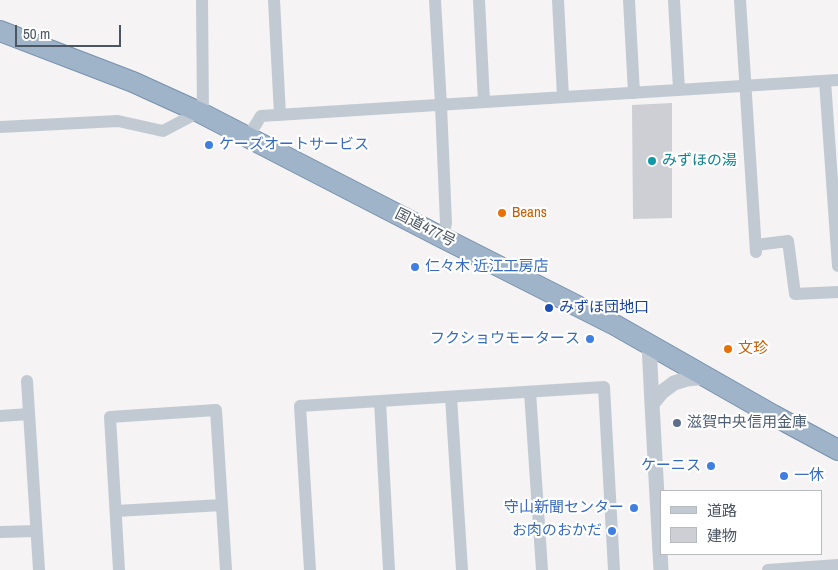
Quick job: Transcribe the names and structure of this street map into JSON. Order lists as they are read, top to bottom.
{
  "streets": {
    "highway": ["国道477号"]
  },
  "places": [
    "ケーズオートサービス",
    "みずほの湯",
    "Beans",
    "仁々木 近江工房店",
    "みずほ団地口",
    "フクショウモータース",
    "文珍",
    "滋賀中央信用金庫",
    "ケーニス",
    "一休",
    "守山新聞センター",
    "お肉のおかだ"
  ],
  "legend": ["道路", "建物"],
  "scale_bar": "50 m"
}
